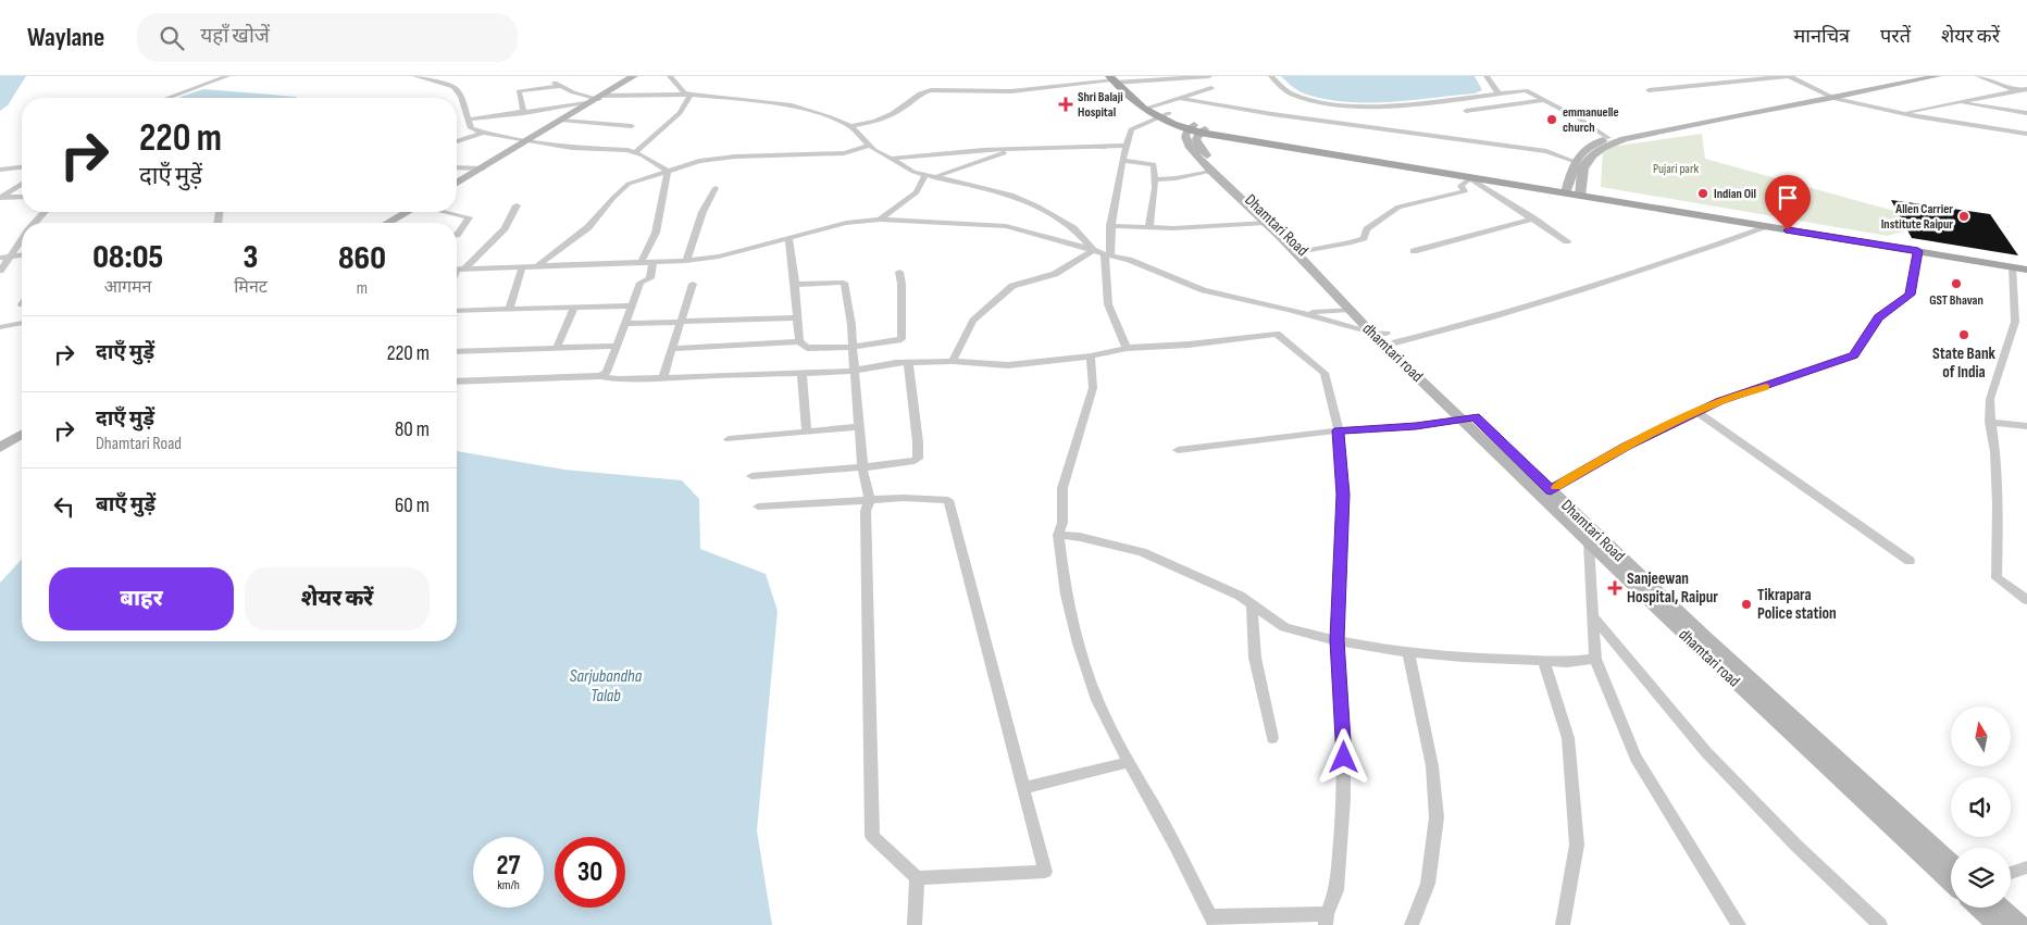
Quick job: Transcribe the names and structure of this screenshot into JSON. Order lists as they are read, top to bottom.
{
  "streets": {
    "main road": ["Dhamtari Road", "dhamtari road"]
  },
  "crossings": [
    ["Dhamtari Road", "dhamtari road"]
  ],
  "water": ["Sarjubandha Talab"],
  "parks": ["Pujari park"],
  "places": {
    "health": ["Shri Balaji Hospital", "Sanjeewan Hospital, Raipur"],
    "other": [
      "emmanuelle church",
      "Indian Oil",
      "Allen Carrier Institute Raipur",
      "GST Bhavan",
      "State Bank of India",
      "Tikrapara Police station"
    ]
  },
  "north": "top",
  "page": {
    "header": "Waylane",
    "search": "यहाँ खोजें",
    "nav": ["मानचित्र", "परतें", "शेयर करें"],
    "turn": ["220 m", "दाएँ मुड़ें"],
    "eta": [
      "08:05",
      "आगमन",
      "3",
      "मिनट",
      "860",
      "m"
    ],
    "list": [
      {
        "name": "दाएँ मुड़ें",
        "value": "220 m"
      },
      {
        "name": "दाएँ मुड़ें",
        "note": "Dhamtari Road",
        "value": "80 m"
      },
      {
        "name": "बाएँ मुड़ें",
        "value": "60 m"
      }
    ],
    "buttons": ["बाहर", "शेयर करें"],
    "speed": "27 km/h",
    "limit": "30"
  }
}
